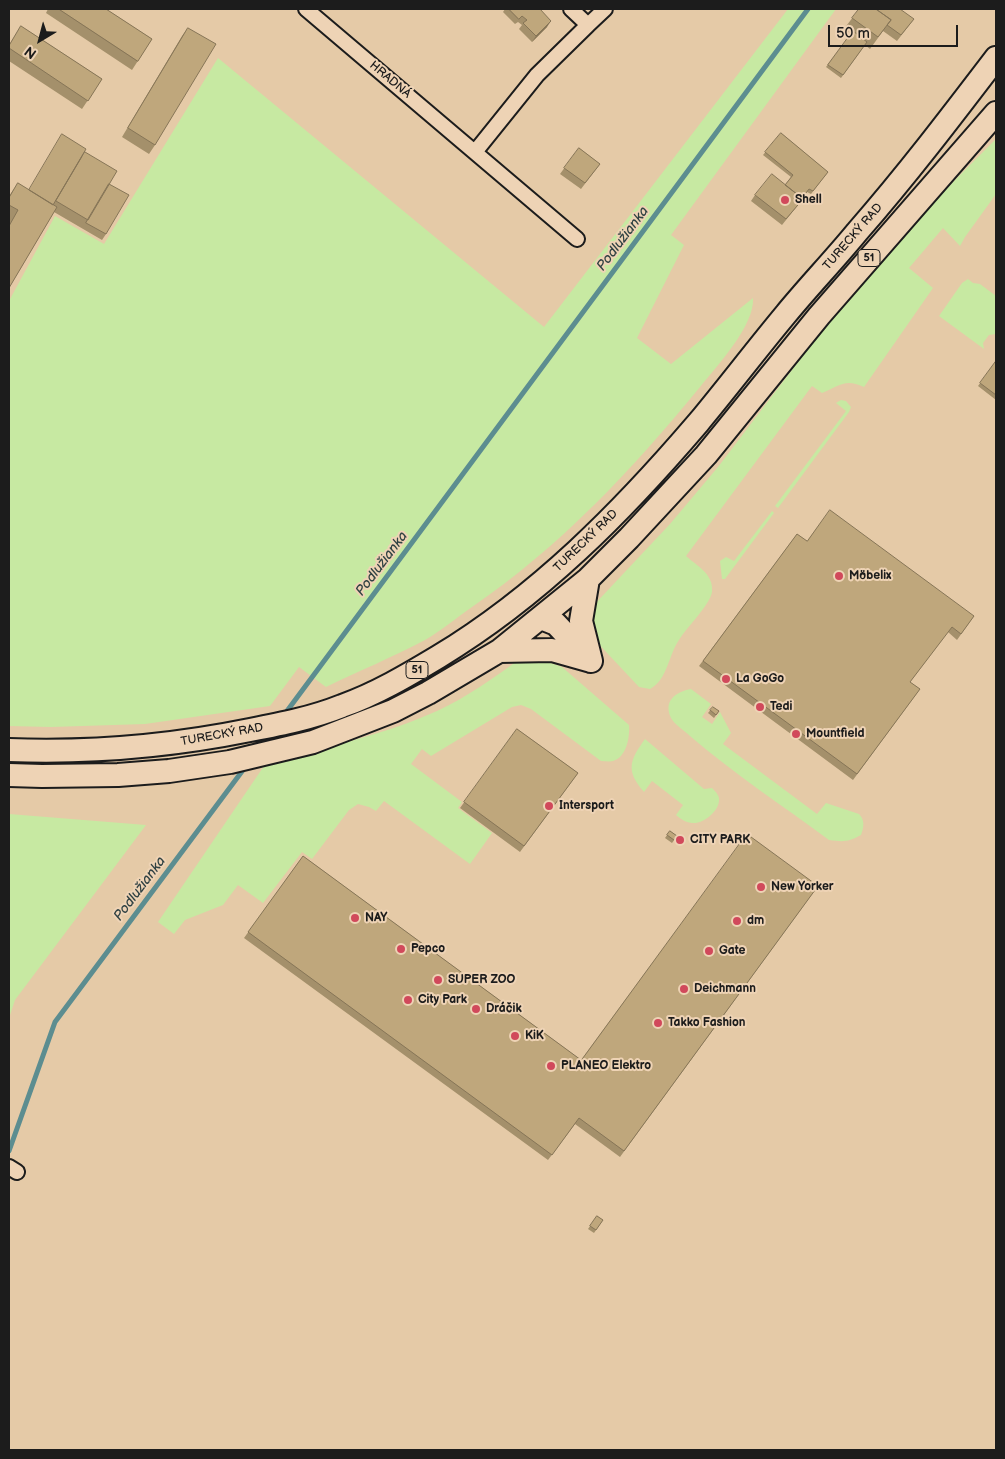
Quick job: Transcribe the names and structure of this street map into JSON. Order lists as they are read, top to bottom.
{
  "streets": {
    "main road": ["TURECKÝ RAD", "51"],
    "street": ["HRADNÁ"]
  },
  "water": ["Podlužianka"],
  "places": [
    "Shell",
    "Möbelix",
    "La GoGo",
    "Tedi",
    "Mountfield",
    "Intersport",
    "CITY PARK",
    "New Yorker",
    "NAY",
    "dm",
    "Pepco",
    "Gate",
    "SUPER ZOO",
    "Deichmann",
    "City Park",
    "Dráčik",
    "Takko Fashion",
    "KiK",
    "PLANEO Elektro"
  ],
  "scale_bar": "50 m",
  "north": "bottom left"
}
